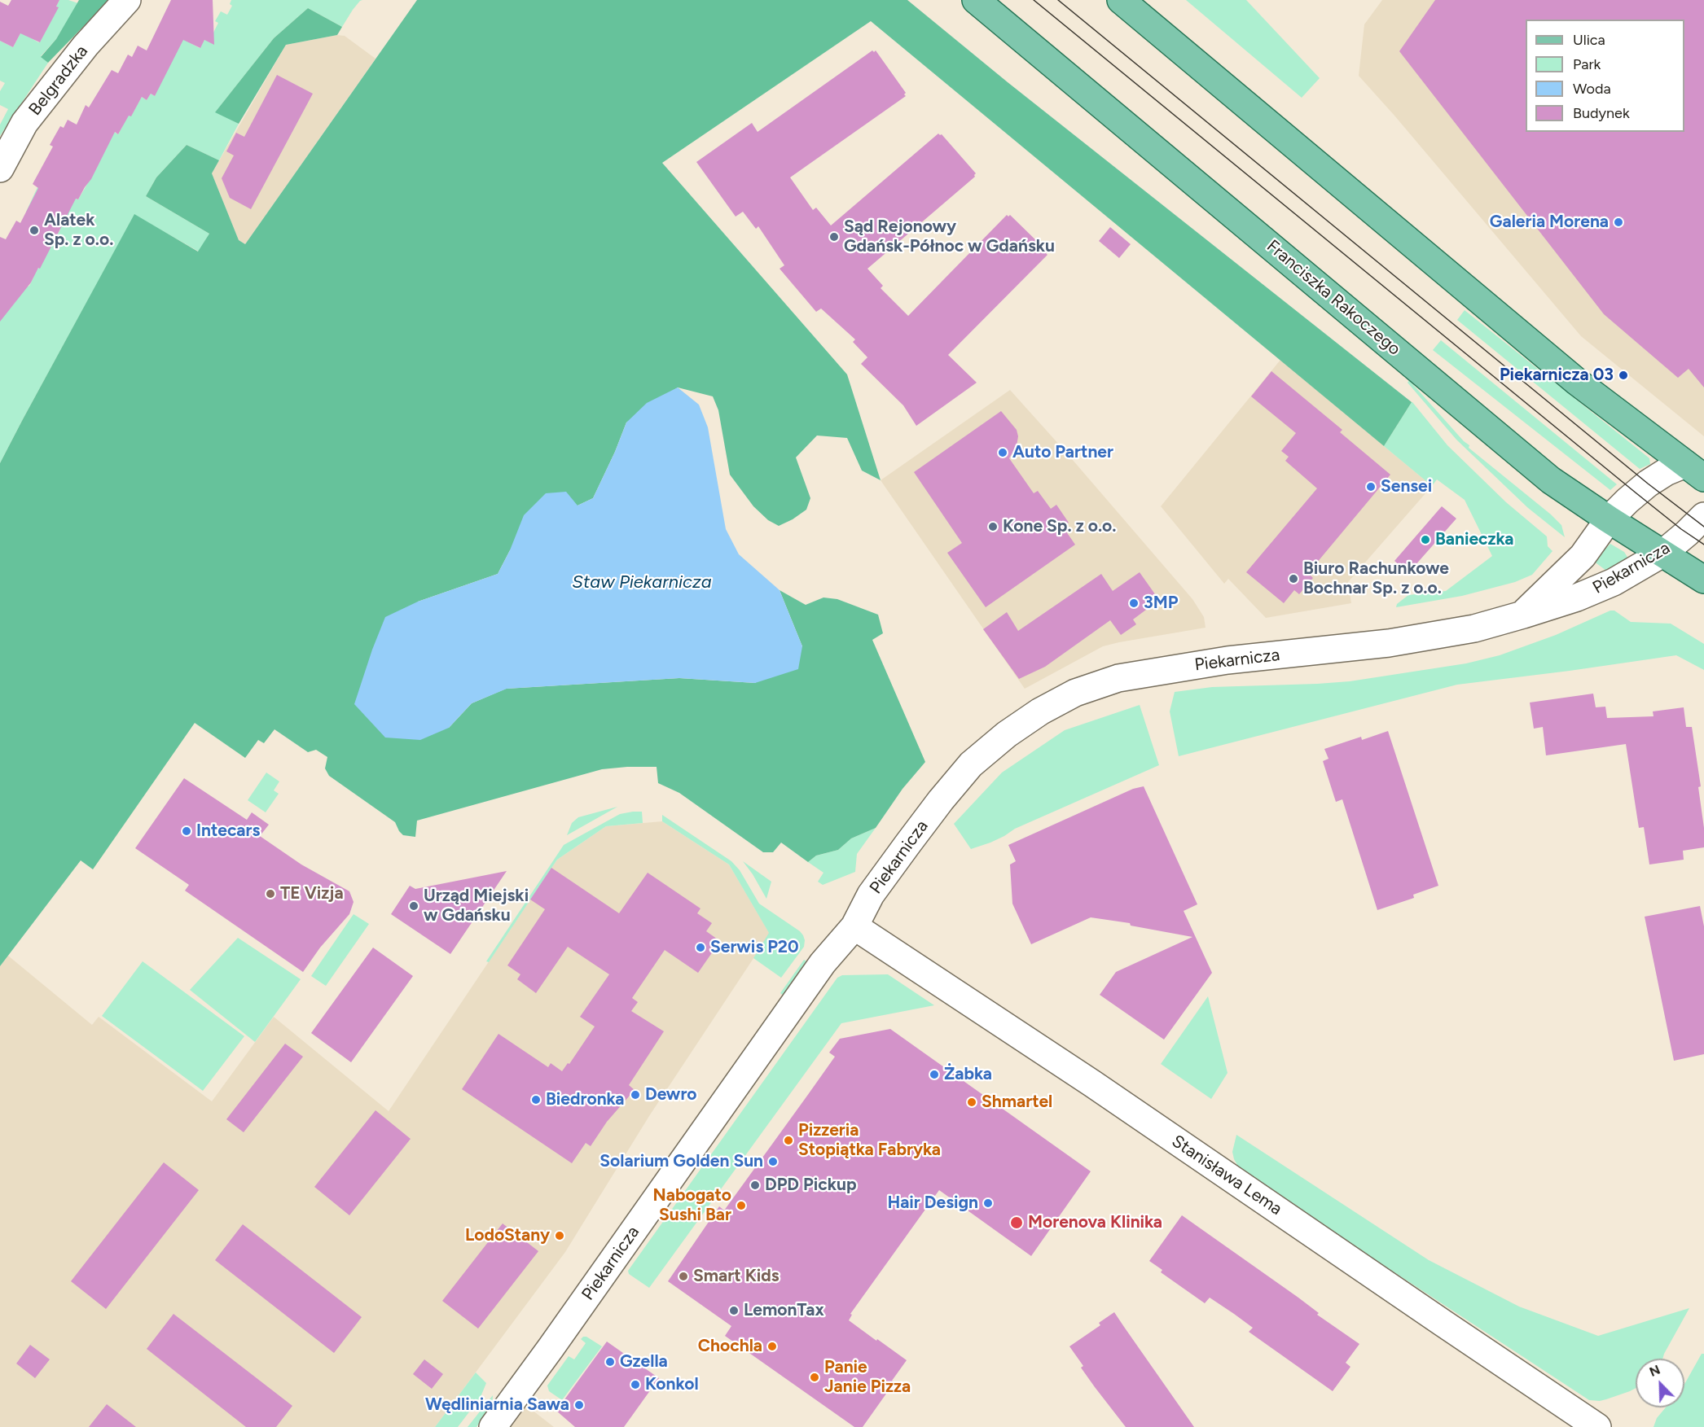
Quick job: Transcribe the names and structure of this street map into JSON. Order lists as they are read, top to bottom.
{
  "streets": {
    "main road": ["Franciszka Rakoczego"],
    "street": ["Belgradzka", "Piekarnicza", "Stanisława Lema"]
  },
  "crossings": [
    ["Franciszka Rakoczego", "Piekarnicza"],
    ["Piekarnicza", "Stanisława Lema"]
  ],
  "water": ["Staw Piekarnicza"],
  "places": [
    "Galeria Morena",
    "Alatek Sp. z o.o.",
    "Sąd Rejonowy Gdańsk-Północ w Gdańsku",
    "Piekarnicza 03",
    "Auto Partner",
    "Sensei",
    "Kone Sp. z o.o.",
    "Banieczka",
    "Biuro Rachunkowe Bochnar Sp. z o.o.",
    "3MP",
    "Intecars",
    "TE Vizja",
    "Urząd Miejski w Gdańsku",
    "Serwis P20",
    "Żabka",
    "Dewro",
    "Biedronka",
    "Shmartel",
    "Pizzeria Stopiątka Fabryka",
    "Solarium Golden Sun",
    "DPD Pickup",
    "Hair Design",
    "Nabogato Sushi Bar",
    "Morenova Klinika",
    "LodoStany",
    "Smart Kids",
    "LemonTax",
    "Chochla",
    "Gzella",
    "Panie Janie Pizza",
    "Konkol",
    "Wędliniarnia Sawa"
  ],
  "legend": [
    "Ulica",
    "Park",
    "Woda",
    "Budynek"
  ],
  "north": "top left"
}
